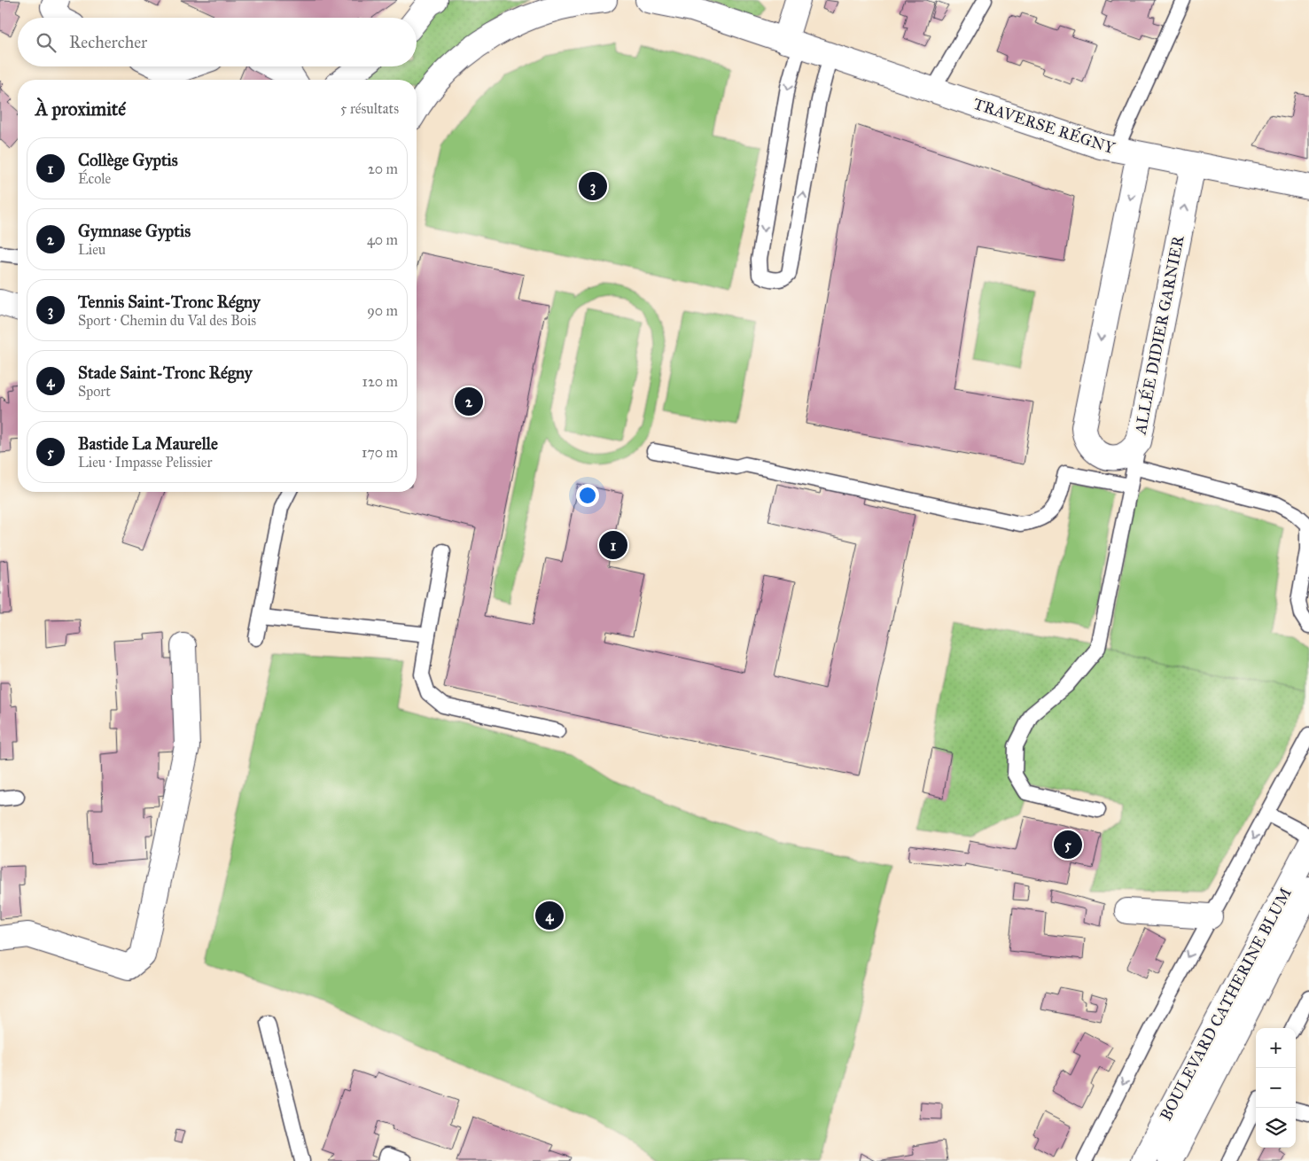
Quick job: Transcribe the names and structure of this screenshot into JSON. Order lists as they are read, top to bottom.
{
  "streets": {
    "street": ["TRAVERSE RÉGNY", "ALLÉE DIDIER GARNIER", "BOULEVARD CATHERINE BLUM"]
  },
  "crossings": [
    ["TRAVERSE RÉGNY", "ALLÉE DIDIER GARNIER"]
  ],
  "page": {
    "search": "Rechercher",
    "heading": ["À proximité", "5 résultats"],
    "list": [
      {
        "mark": "1",
        "name": "Collège Gyptis",
        "note": "École",
        "value": "20 m"
      },
      {
        "mark": "2",
        "name": "Gymnase Gyptis",
        "note": "Lieu",
        "value": "40 m"
      },
      {
        "mark": "3",
        "name": "Tennis Saint-Tronc Régny",
        "note": "Sport · Chemin du Val des Bois",
        "value": "90 m"
      },
      {
        "mark": "4",
        "name": "Stade Saint-Tronc Régny",
        "note": "Sport",
        "value": "120 m"
      },
      {
        "mark": "5",
        "name": "Bastide La Maurelle",
        "note": "Lieu · Impasse Pelissier",
        "value": "170 m"
      }
    ],
    "pins": [
      "3",
      "2",
      "1",
      "5",
      "4"
    ],
    "map_buttons": ["+", "−"]
  }
}
